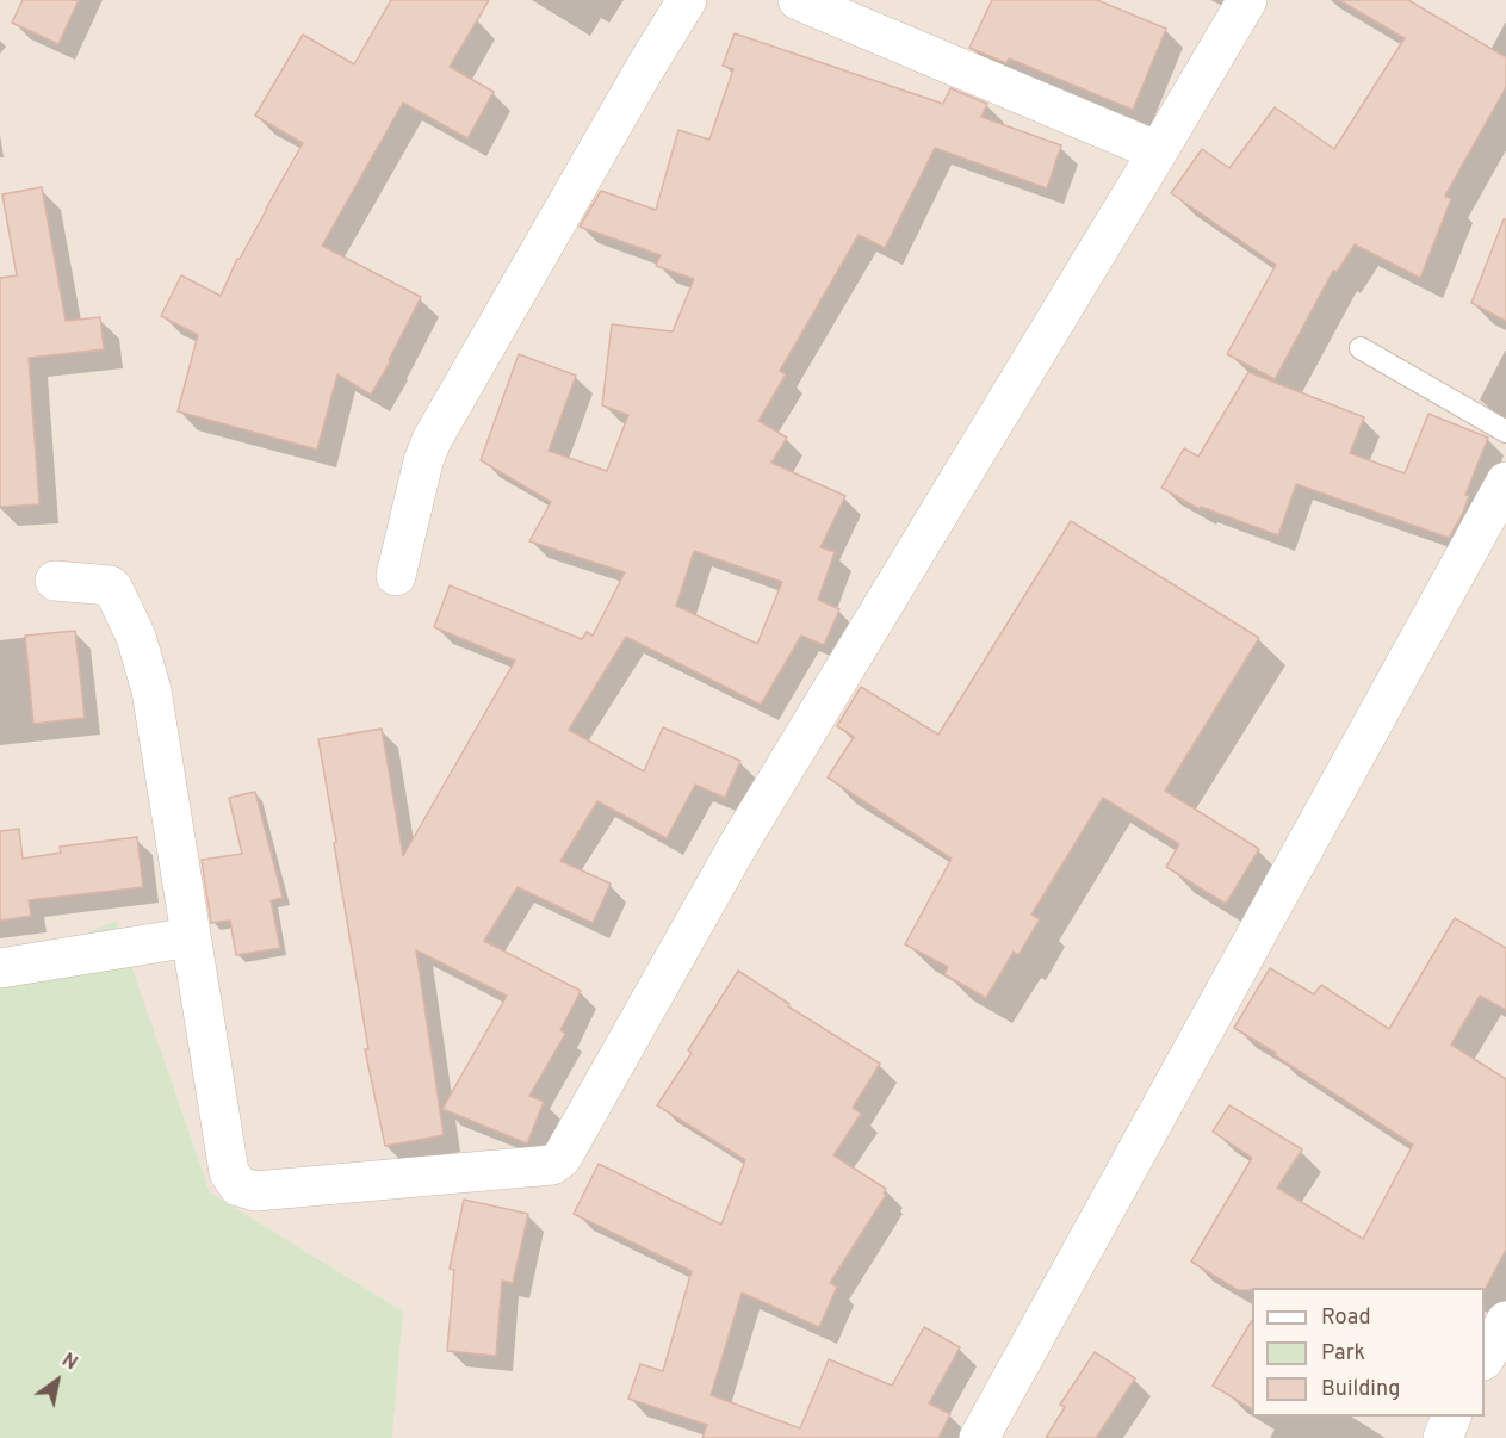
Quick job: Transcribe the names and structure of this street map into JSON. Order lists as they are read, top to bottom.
{
  "legend": ["Road", "Park", "Building"],
  "north": "top right"
}
